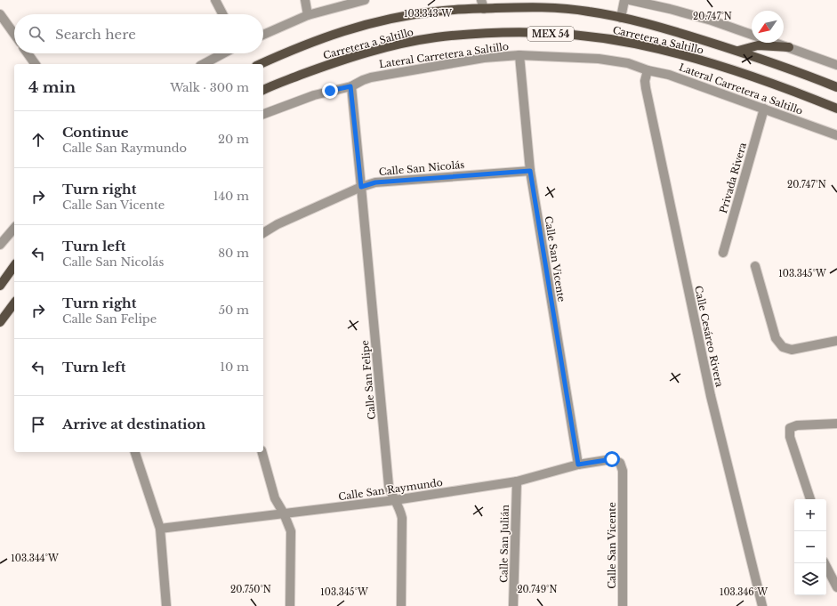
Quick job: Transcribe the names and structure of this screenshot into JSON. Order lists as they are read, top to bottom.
{
  "streets": {
    "main road": ["MEX 54", "Carretera a Saltillo"],
    "street": [
      "Lateral Carretera a Saltillo",
      "Calle San Nicolás",
      "Privada Rivera",
      "Calle San Vicente",
      "Calle Cesáreo Rivera",
      "Calle San Felipe",
      "Calle San Raymundo",
      "Calle San Julián"
    ]
  },
  "crossings": [
    ["Lateral Carretera a Saltillo", "Privada Rivera"],
    ["Lateral Carretera a Saltillo", "Calle San Vicente"],
    ["Lateral Carretera a Saltillo", "Calle Cesáreo Rivera"],
    ["Lateral Carretera a Saltillo", "Calle San Felipe"],
    ["Calle San Nicolás", "Calle San Vicente"],
    ["Calle San Nicolás", "Calle San Felipe"],
    ["Calle San Vicente", "Calle San Raymundo"],
    ["Calle San Felipe", "Calle San Raymundo"],
    ["Calle San Raymundo", "Calle San Julián"]
  ],
  "north": "bottom left",
  "page": {
    "search": "Search here",
    "heading": ["4 min", "Walk · 300 m"],
    "list": [
      ["Continue", "Calle San Raymundo", "20 m"],
      ["Turn right", "Calle San Vicente", "140 m"],
      ["Turn left", "Calle San Nicolás", "80 m"],
      ["Turn right", "Calle San Felipe", "50 m"],
      ["Turn left", "10 m"],
      "Arrive at destination"
    ],
    "map_buttons": ["+", "−"]
  },
  "coordinates": [
    "103.343°W",
    "20.747°N",
    "103.345°W",
    "103.344°W",
    "20.750°N",
    "20.749°N",
    "103.346°W"
  ]
}
